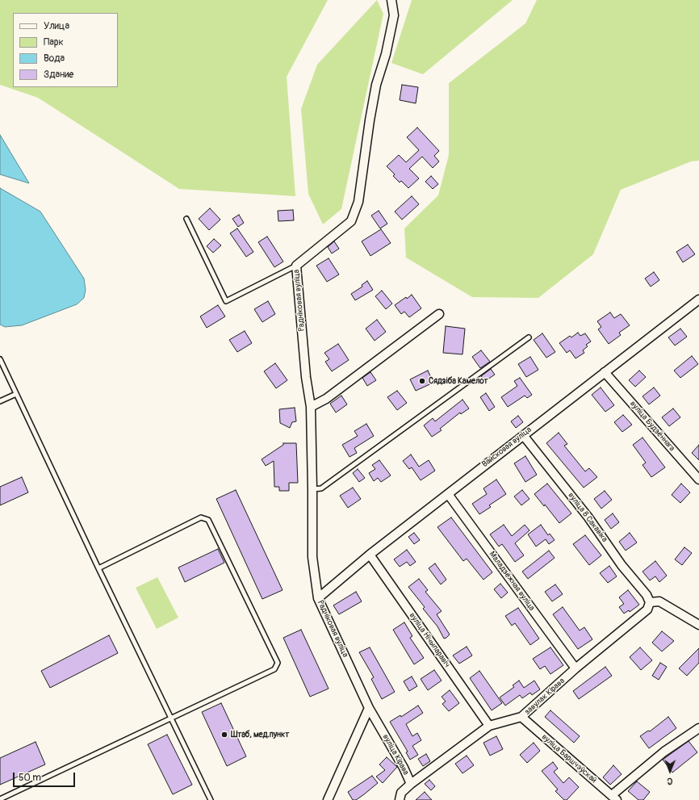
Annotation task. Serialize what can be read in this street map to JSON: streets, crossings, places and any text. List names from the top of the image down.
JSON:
{
  "streets": {
    "street": [
      "Радніковая вуліца",
      "вуліца Будзённага",
      "Вайсковая вуліца",
      "вуліца 8 Сакавіка",
      "Маладзёжная вуліца",
      "вуліца Нічыпаравіч",
      "завулак Кірава",
      "вуліца Кірава",
      "вуліца Баршчэўскай"
    ]
  },
  "crossings": [
    ["Радніковая вуліца", "Вайсковая вуліца"],
    ["Радніковая вуліца", "вуліца Кірава"],
    ["вуліца Будзённага", "Вайсковая вуліца"],
    ["Вайсковая вуліца", "вуліца 8 Сакавіка"],
    ["Вайсковая вуліца", "Маладзёжная вуліца"],
    ["Вайсковая вуліца", "вуліца Нічыпаравіч"],
    ["вуліца 8 Сакавіка", "завулак Кірава"],
    ["Маладзёжная вуліца", "завулак Кірава"],
    ["вуліца Нічыпаравіч", "завулак Кірава"],
    ["завулак Кірава", "вуліца Кірава"],
    ["завулак Кірава", "вуліца Баршчэўскай"]
  ],
  "places": ["Сядзіба Камелот", "Штаб, мeд.пункт"],
  "legend": [
    "Улица",
    "Парк",
    "Вода",
    "Здание"
  ],
  "scale_bar": "50 m",
  "north": "bottom"
}
